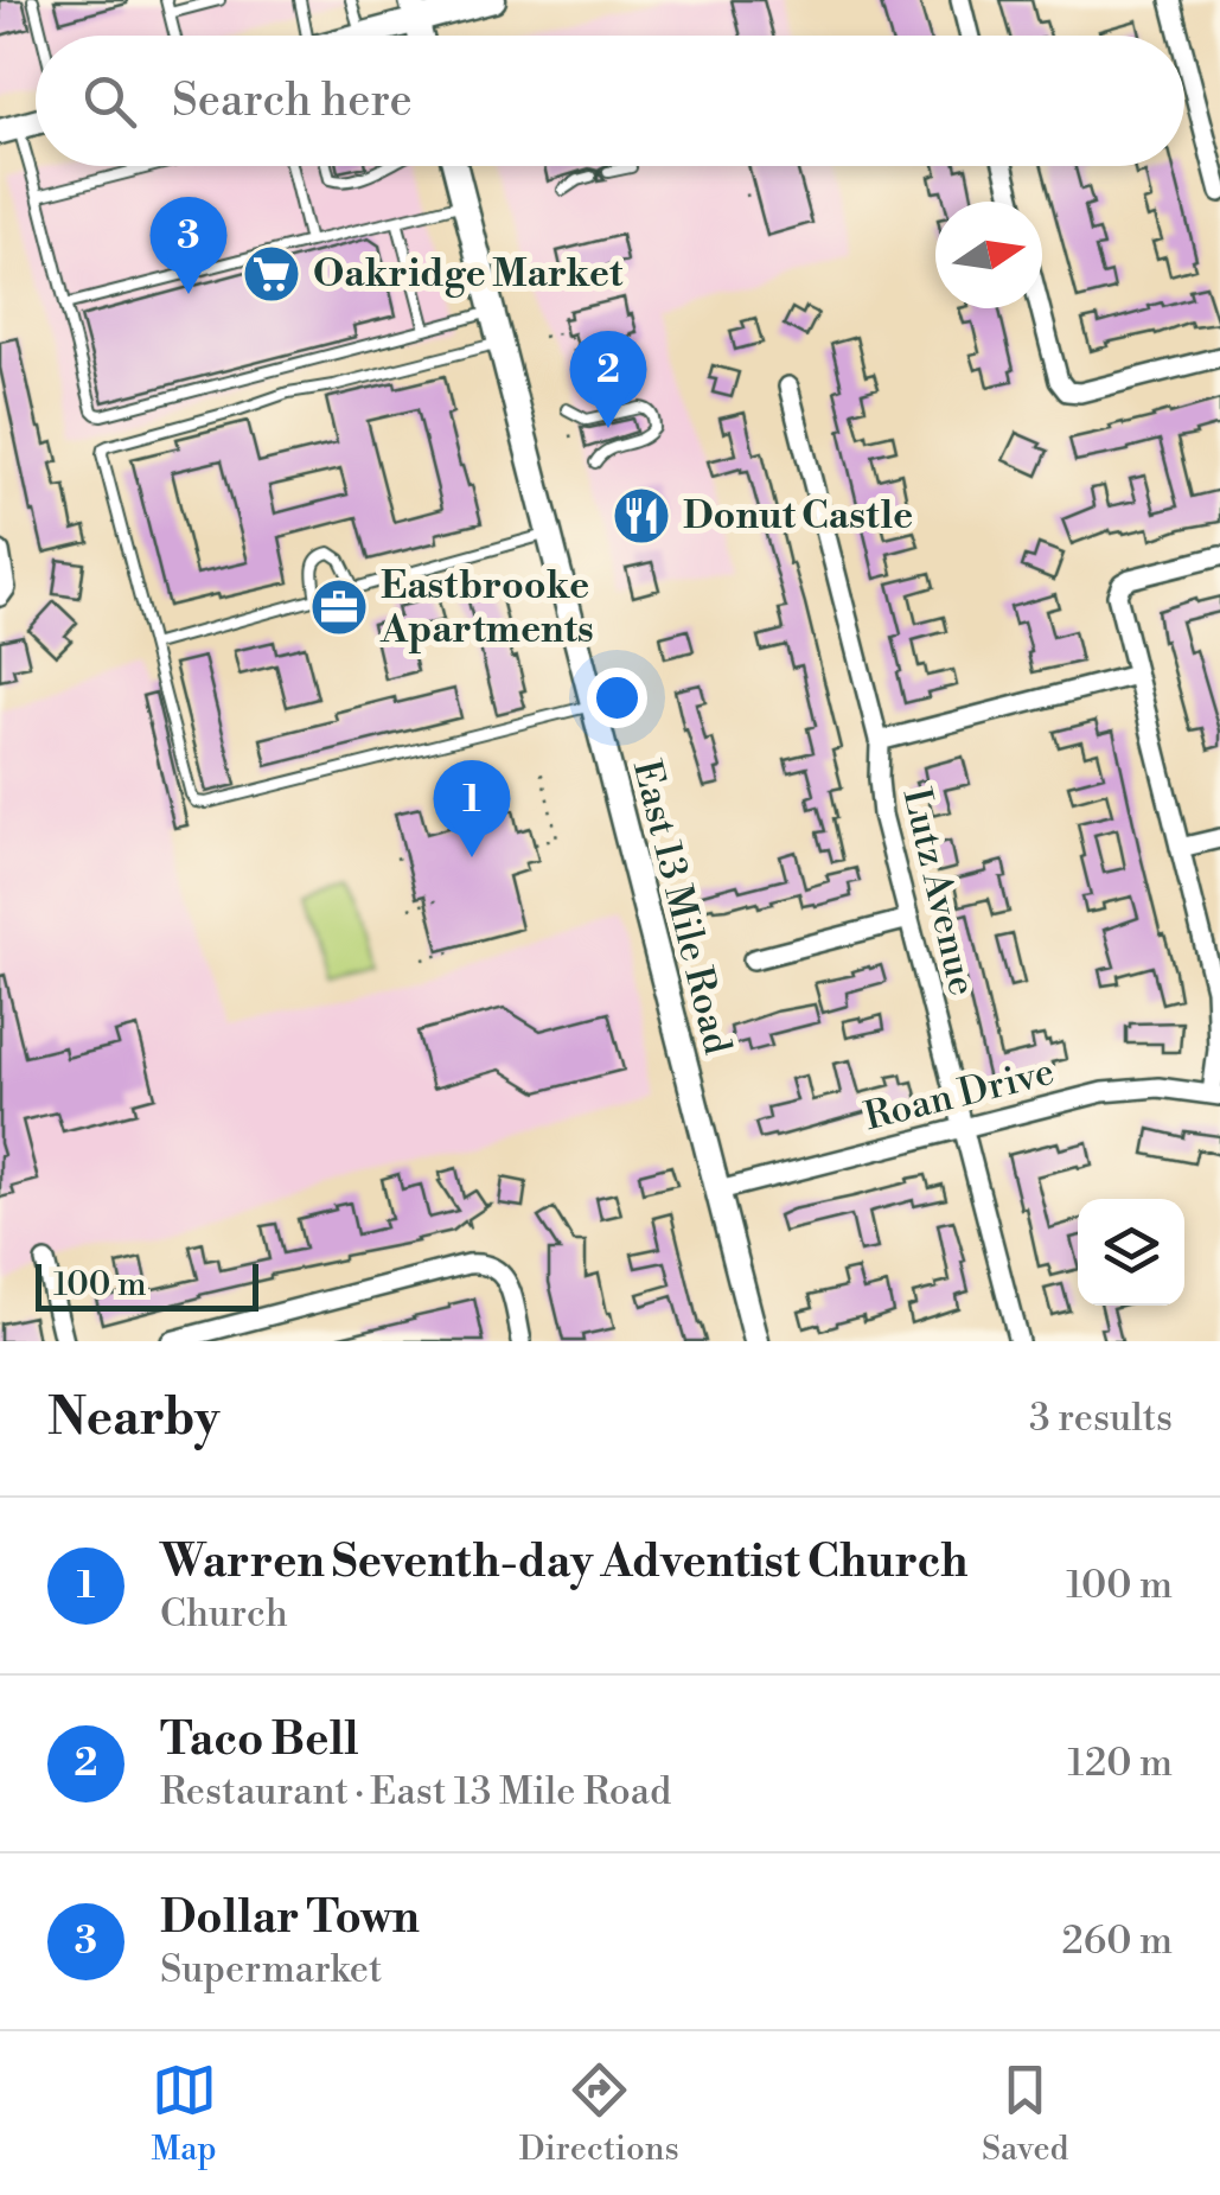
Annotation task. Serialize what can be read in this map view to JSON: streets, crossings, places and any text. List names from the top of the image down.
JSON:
{
  "streets": {
    "main road": ["East 13 Mile Road"],
    "street": ["Lutz Avenue", "Roan Drive"]
  },
  "crossings": [
    ["Lutz Avenue", "Roan Drive"],
    ["East 13 Mile Road", "Roan Drive"]
  ],
  "places": {
    "supermarket": ["Oakridge Market"],
    "restaurant": ["Donut Castle"],
    "office": ["Eastbrooke Apartments"]
  },
  "scale_bar": "100 m",
  "north": "right",
  "page": {
    "search": "Search here",
    "pins": ["3", "2", "1"],
    "scale": "100 m",
    "heading": ["Nearby", "3 results"],
    "list": [
      {
        "mark": "1",
        "name": "Warren Seventh-day Adventist Church",
        "note": "Church",
        "value": "100 m"
      },
      {
        "mark": "2",
        "name": "Taco Bell",
        "note": "Restaurant · East 13 Mile Road",
        "value": "120 m"
      },
      {
        "mark": "3",
        "name": "Dollar Town",
        "note": "Supermarket",
        "value": "260 m"
      }
    ],
    "nav": ["Map", "Directions", "Saved"]
  }
}
